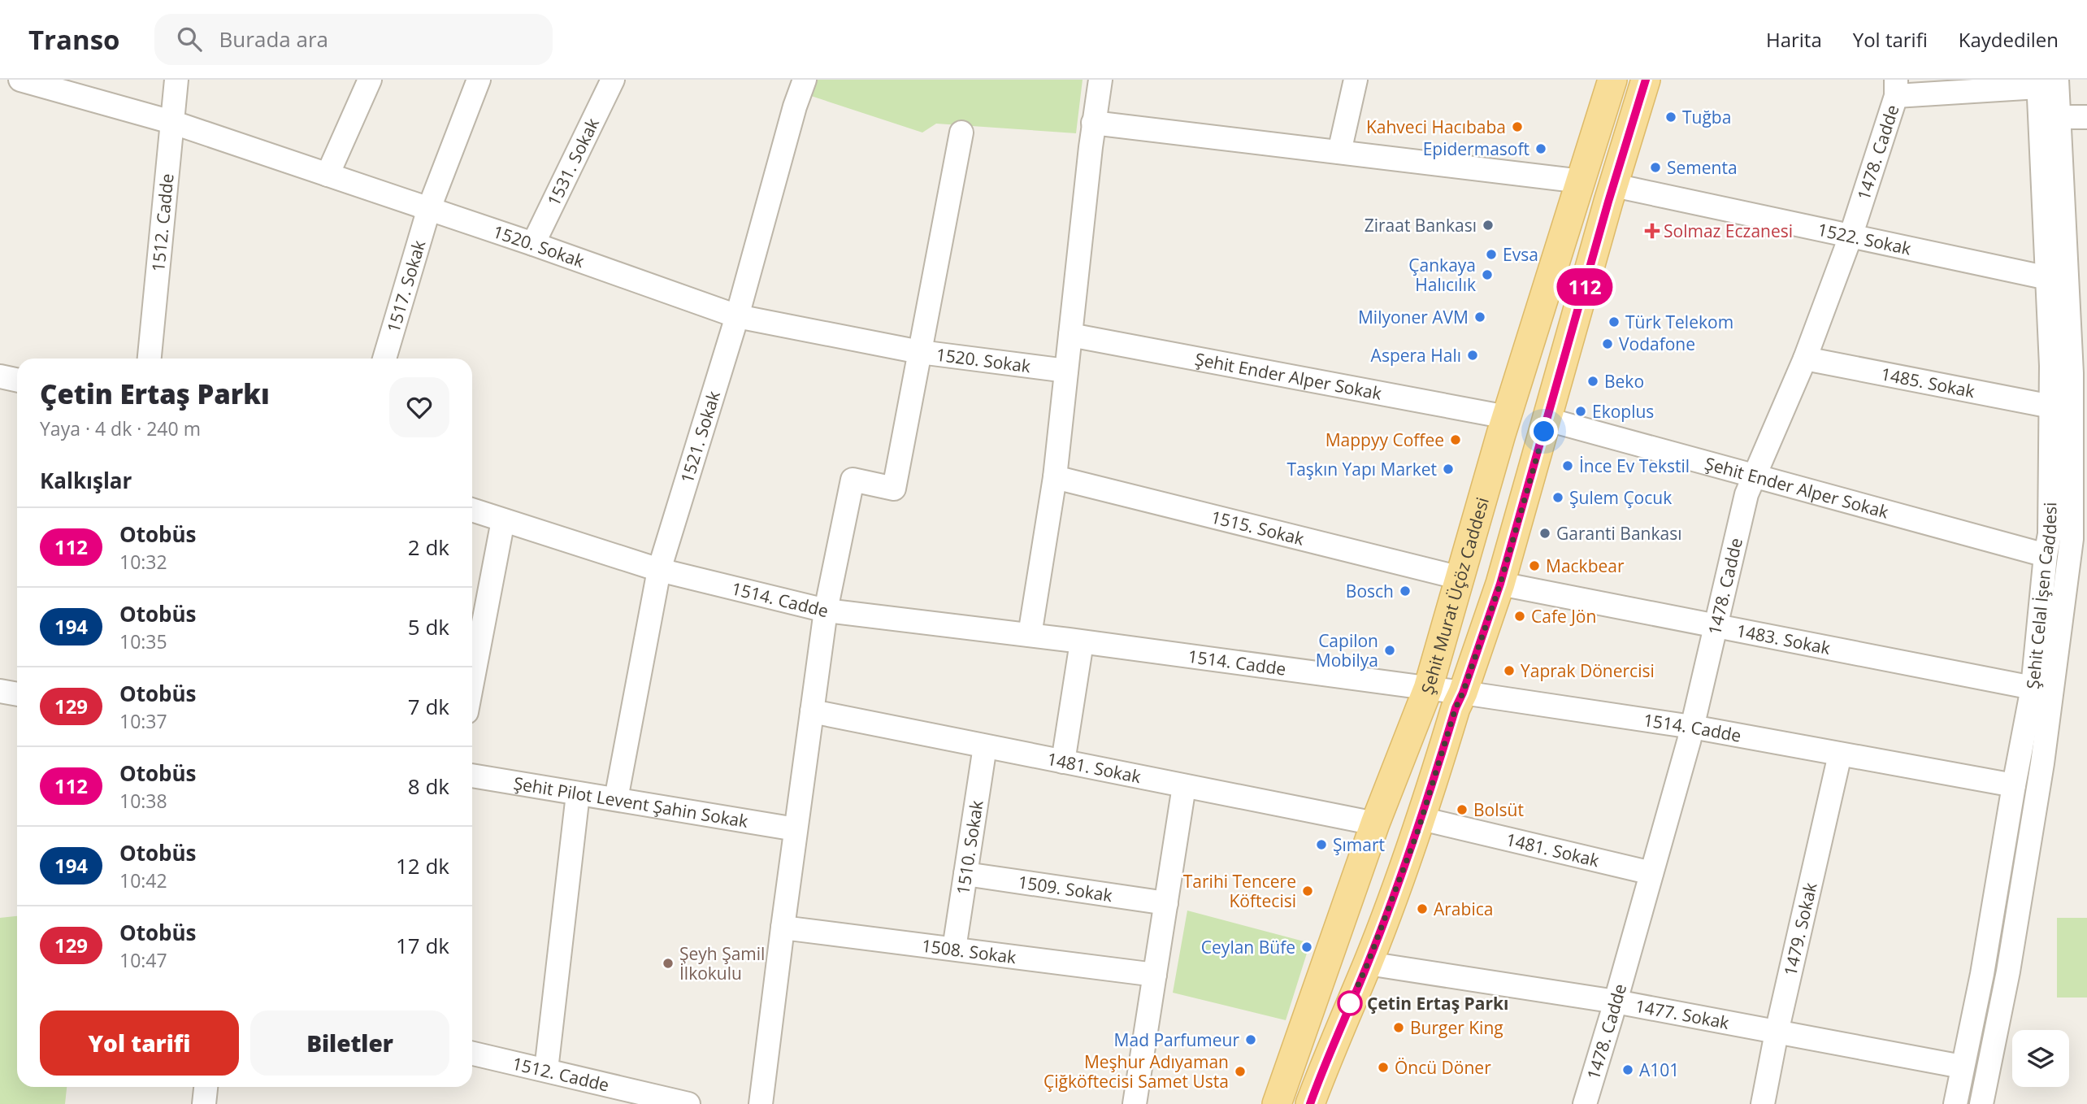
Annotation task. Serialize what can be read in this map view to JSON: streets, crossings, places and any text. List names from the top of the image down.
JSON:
{
  "streets": {
    "main road": ["Şehit Murat Üçöz Caddesi"],
    "street": [
      "1478. Cadde",
      "1531. Sokak",
      "1512. Cadde",
      "1522. Sokak",
      "1520. Sokak",
      "1517. Sokak",
      "Şehit Ender Alper Sokak",
      "1485. Sokak",
      "1521. Sokak",
      "1515. Sokak",
      "Şehit Celal İşen Caddesi",
      "1514. Cadde",
      "1483. Sokak",
      "1481. Sokak",
      "Şehit Pilot Levent Şahin Sokak",
      "1510. Sokak",
      "1509. Sokak",
      "1479. Sokak",
      "1508. Sokak",
      "1477. Sokak"
    ]
  },
  "crossings": [
    ["1478. Cadde", "1522. Sokak"],
    ["1478. Cadde", "Şehit Ender Alper Sokak"],
    ["1478. Cadde", "1485. Sokak"],
    ["1478. Cadde", "1514. Cadde"],
    ["1478. Cadde", "1483. Sokak"],
    ["1478. Cadde", "1481. Sokak"],
    ["1478. Cadde", "1477. Sokak"],
    ["1531. Sokak", "1520. Sokak"],
    ["1512. Cadde", "1520. Sokak"],
    ["1522. Sokak", "Şehit Murat Üçöz Caddesi"],
    ["1522. Sokak", "Şehit Celal İşen Caddesi"],
    ["1520. Sokak", "1517. Sokak"],
    ["1520. Sokak", "1521. Sokak"],
    ["Şehit Ender Alper Sokak", "Şehit Murat Üçöz Caddesi"],
    ["Şehit Ender Alper Sokak", "Şehit Celal İşen Caddesi"],
    ["1485. Sokak", "Şehit Celal İşen Caddesi"],
    ["1521. Sokak", "1514. Cadde"],
    ["1521. Sokak", "Şehit Pilot Levent Şahin Sokak"],
    ["1515. Sokak", "Şehit Murat Üçöz Caddesi"],
    ["Şehit Murat Üçöz Caddesi", "1514. Cadde"],
    ["Şehit Murat Üçöz Caddesi", "1483. Sokak"],
    ["Şehit Murat Üçöz Caddesi", "1481. Sokak"],
    ["Şehit Murat Üçöz Caddesi", "1477. Sokak"],
    ["Şehit Celal İşen Caddesi", "1514. Cadde"],
    ["Şehit Celal İşen Caddesi", "1483. Sokak"],
    ["Şehit Celal İşen Caddesi", "1477. Sokak"],
    ["1514. Cadde", "1479. Sokak"],
    ["1481. Sokak", "1510. Sokak"],
    ["1510. Sokak", "1509. Sokak"],
    ["1510. Sokak", "1508. Sokak"],
    ["1479. Sokak", "1477. Sokak"]
  ],
  "places": {
    "other": [
      "Tuğba",
      "Kahveci Hacıbaba",
      "Epidermasoft",
      "Sementa",
      "Ziraat Bankası",
      "Evsa",
      "Çankaya Halıcılık",
      "Milyoner AVM",
      "Türk Telekom",
      "Vodafone",
      "Aspera Halı",
      "Beko",
      "Ekoplus",
      "Mappyy Coffee",
      "İnce Ev Tekstil",
      "Taşkın Yapı Market",
      "Şulem Çocuk",
      "Garanti Bankası",
      "Mackbear",
      "Bosch",
      "Cafe Jön",
      "Capilon Mobilya",
      "Yaprak Dönercisi",
      "Bolsüt",
      "Şımart",
      "Tarihi Tencere Köftecisi",
      "Arabica",
      "Ceylan Büfe",
      "Şeyh Şamil İlkokulu",
      "Çetin Ertaş Parkı",
      "Burger King",
      "Mad Parfumeur",
      "Öncü Döner",
      "A101",
      "Meşhur Adıyaman Çiğköftecisi Samet Usta"
    ],
    "health": ["Solmaz Eczanesi"]
  },
  "lines": ["bus line 112"],
  "page": {
    "header": "Transo",
    "search": "Burada ara",
    "nav": ["Harita", "Yol tarifi", "Kaydedilen"],
    "on_map": "112",
    "heading": [
      ["Çetin Ertaş Parkı", "Yaya · 4 dk · 240 m"],
      "Kalkışlar"
    ],
    "list": [
      {
        "mark": "112",
        "name": "Otobüs",
        "note": "10:32",
        "value": "2 dk"
      },
      {
        "mark": "194",
        "name": "Otobüs",
        "note": "10:35",
        "value": "5 dk"
      },
      {
        "mark": "129",
        "name": "Otobüs",
        "note": "10:37",
        "value": "7 dk"
      },
      {
        "mark": "112",
        "name": "Otobüs",
        "note": "10:38",
        "value": "8 dk"
      },
      {
        "mark": "194",
        "name": "Otobüs",
        "note": "10:42",
        "value": "12 dk"
      },
      {
        "mark": "129",
        "name": "Otobüs",
        "note": "10:47",
        "value": "17 dk"
      }
    ],
    "buttons": ["Yol tarifi", "Biletler"]
  }
}
